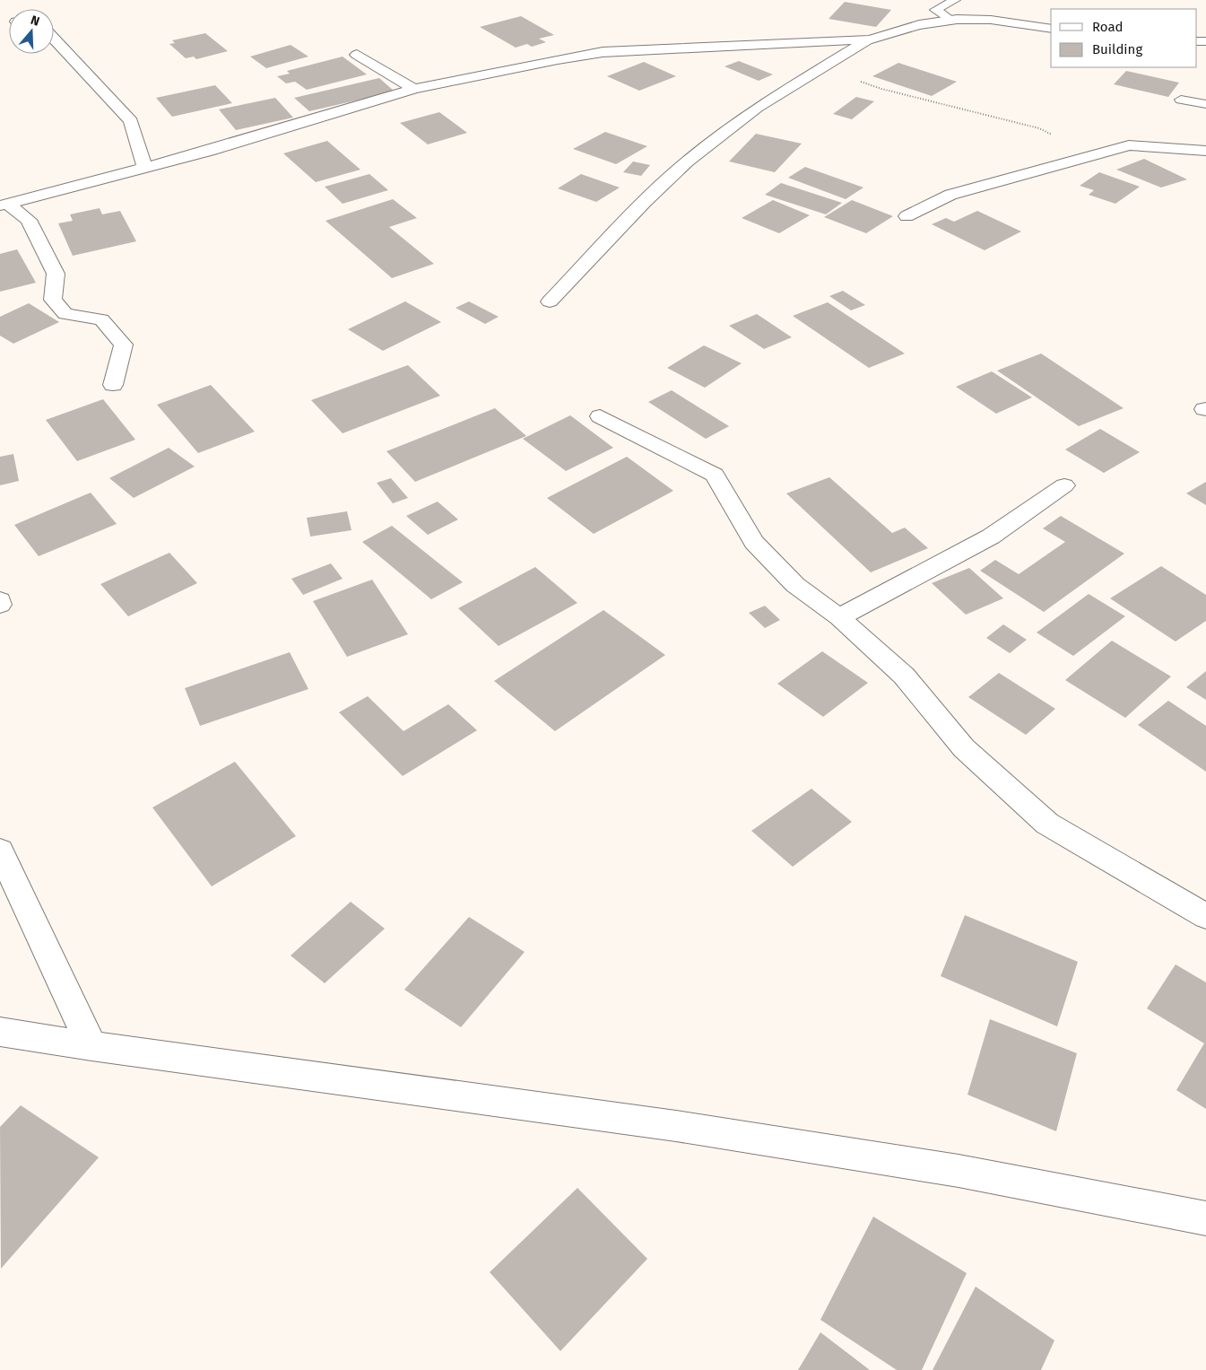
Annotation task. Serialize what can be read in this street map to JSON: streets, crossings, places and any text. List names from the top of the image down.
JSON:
{
  "legend": ["Road", "Building"],
  "north": "top"
}
